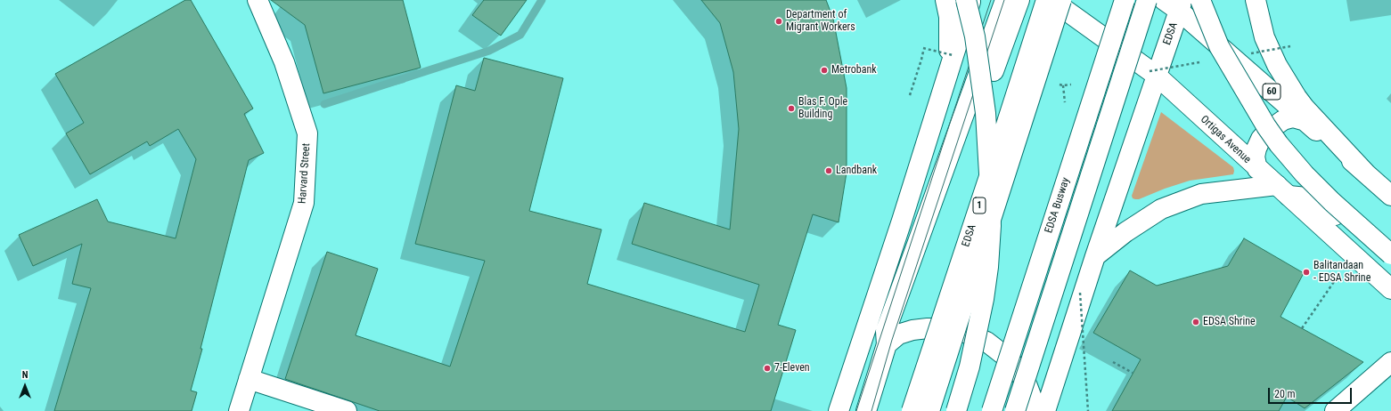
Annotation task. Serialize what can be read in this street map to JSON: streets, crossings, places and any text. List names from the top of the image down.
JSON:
{
  "streets": {
    "main road": [
      "EDSA",
      "60",
      "Ortigas Avenue",
      "Harvard Street",
      "1",
      "EDSA Busway"
    ]
  },
  "crossings": [
    ["EDSA", "60"],
    ["EDSA", "Ortigas Avenue"]
  ],
  "places": [
    "Department of Migrant Workers",
    "Metrobank",
    "Blas F. Ople Building",
    "Landbank",
    "Balitandaan - EDSA Shrine",
    "EDSA Shrine",
    "7-Eleven"
  ],
  "scale_bar": "20 m",
  "north": "top"
}
